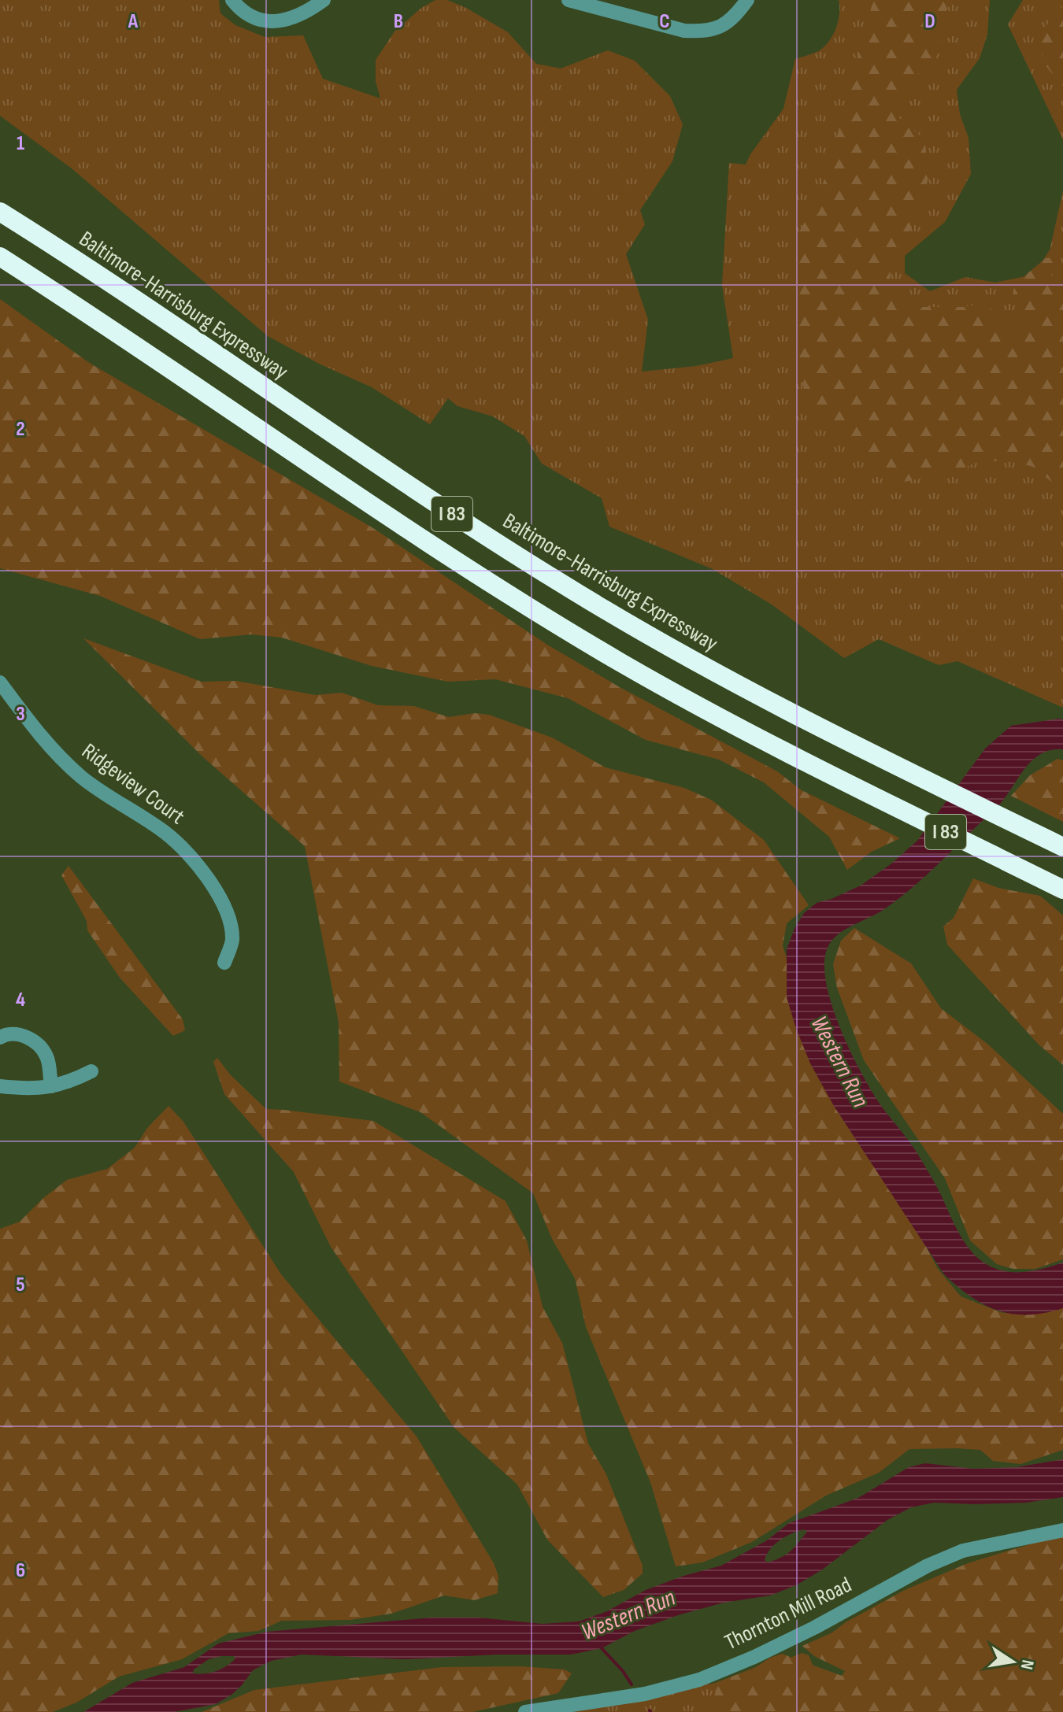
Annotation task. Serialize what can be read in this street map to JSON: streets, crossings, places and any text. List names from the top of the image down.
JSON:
{
  "streets": {
    "highway": ["Baltimore-Harrisburg Expressway", "I 83"],
    "street": ["Ridgeview Court", "Thornton Mill Road"]
  },
  "water": ["Western Run"],
  "north": "right",
  "grid": {
    "columns": [
      "A",
      "B",
      "C",
      "D"
    ],
    "rows": [
      "1",
      "2",
      "3",
      "4",
      "5",
      "6"
    ]
  }
}
